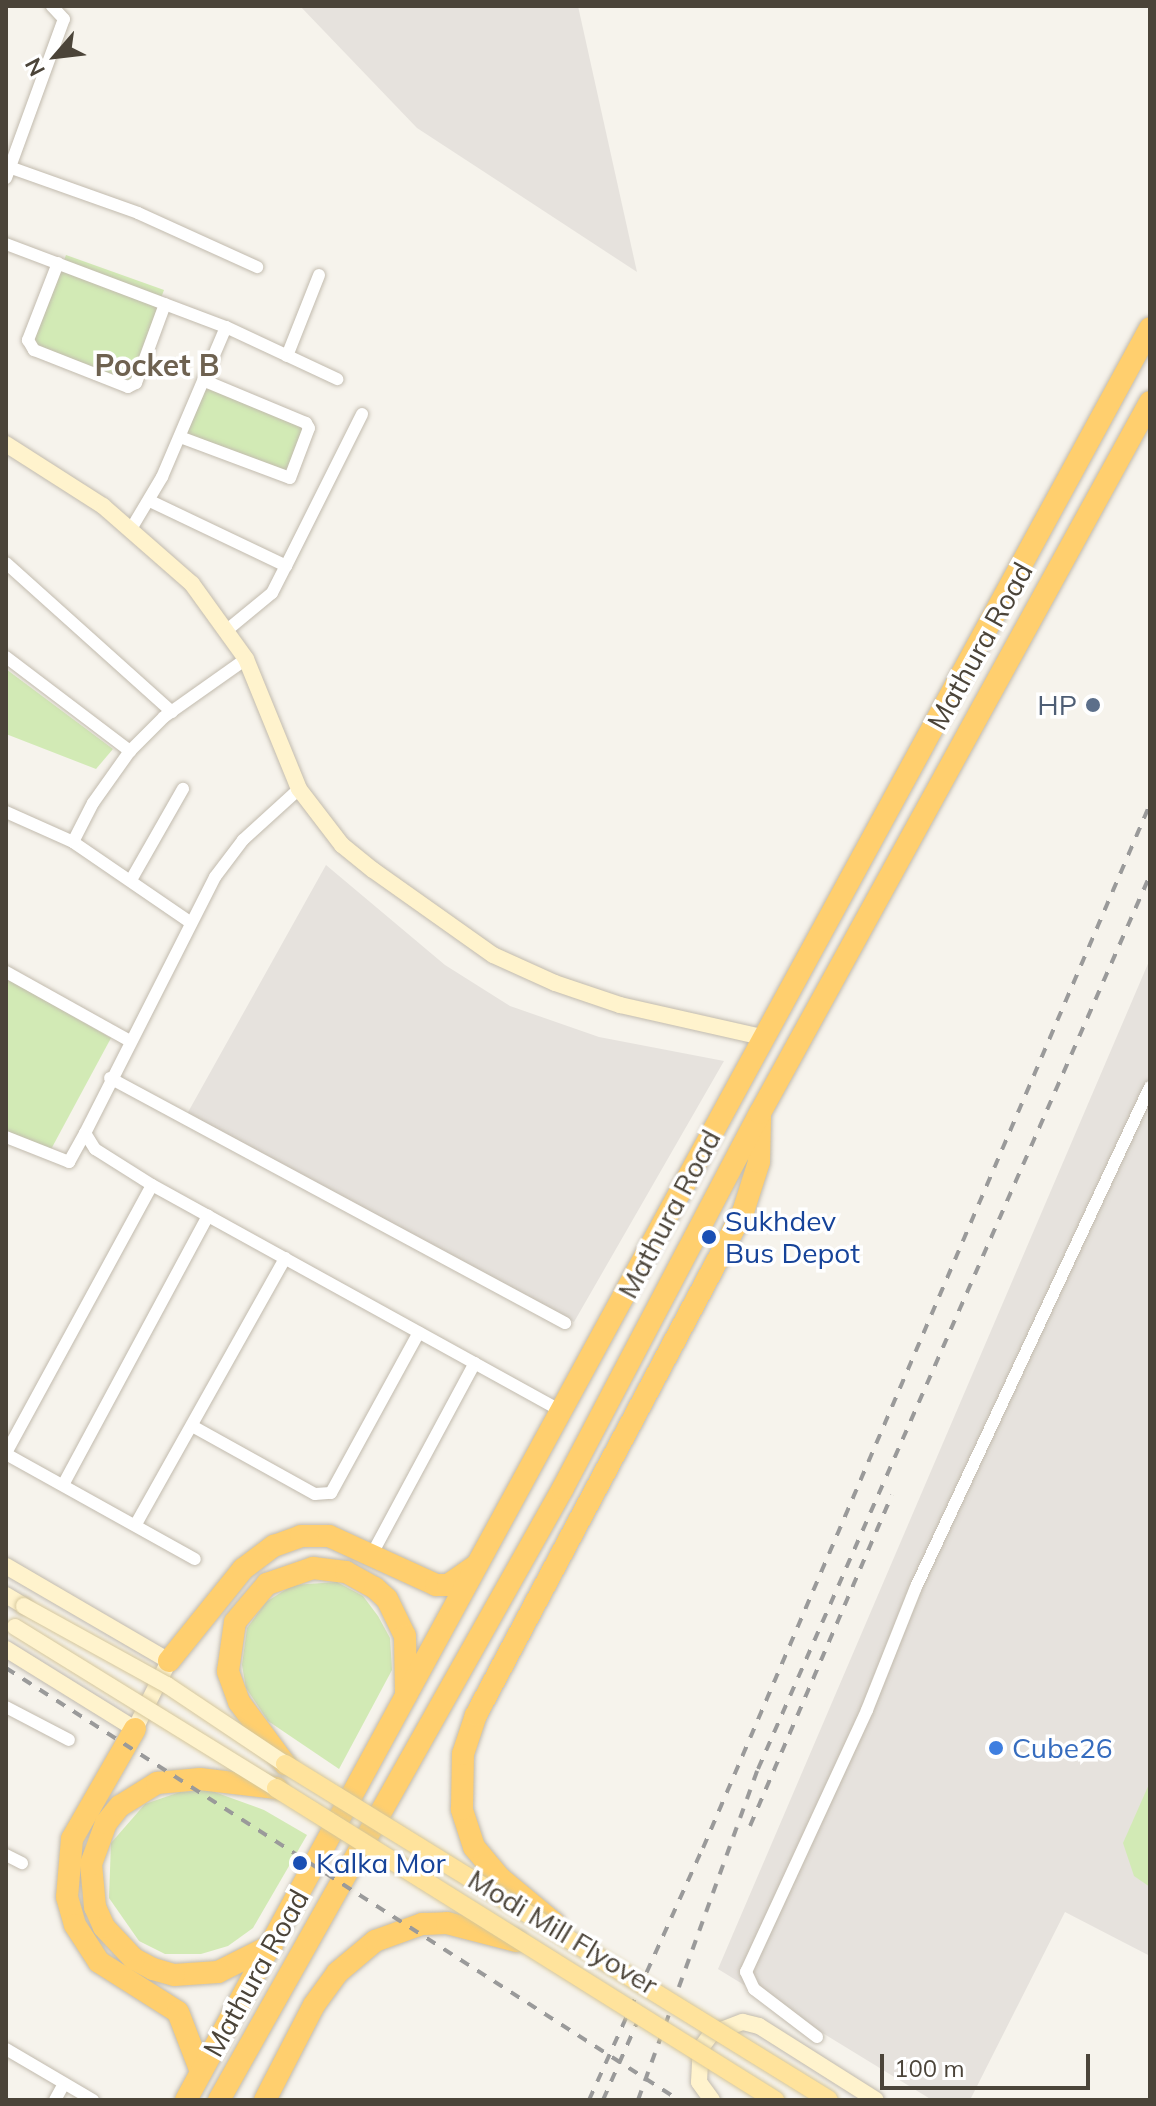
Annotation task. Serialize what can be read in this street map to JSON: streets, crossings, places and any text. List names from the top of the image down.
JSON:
{
  "streets": {
    "highway": ["Mathura Road"],
    "main road": ["Modi Mill Flyover"]
  },
  "districts": ["Pocket B"],
  "places": [
    "HP",
    "Sukhdev Bus Depot",
    "Cube26",
    "Kalka Mor"
  ],
  "scale_bar": "100 m",
  "north": "bottom left"
}
